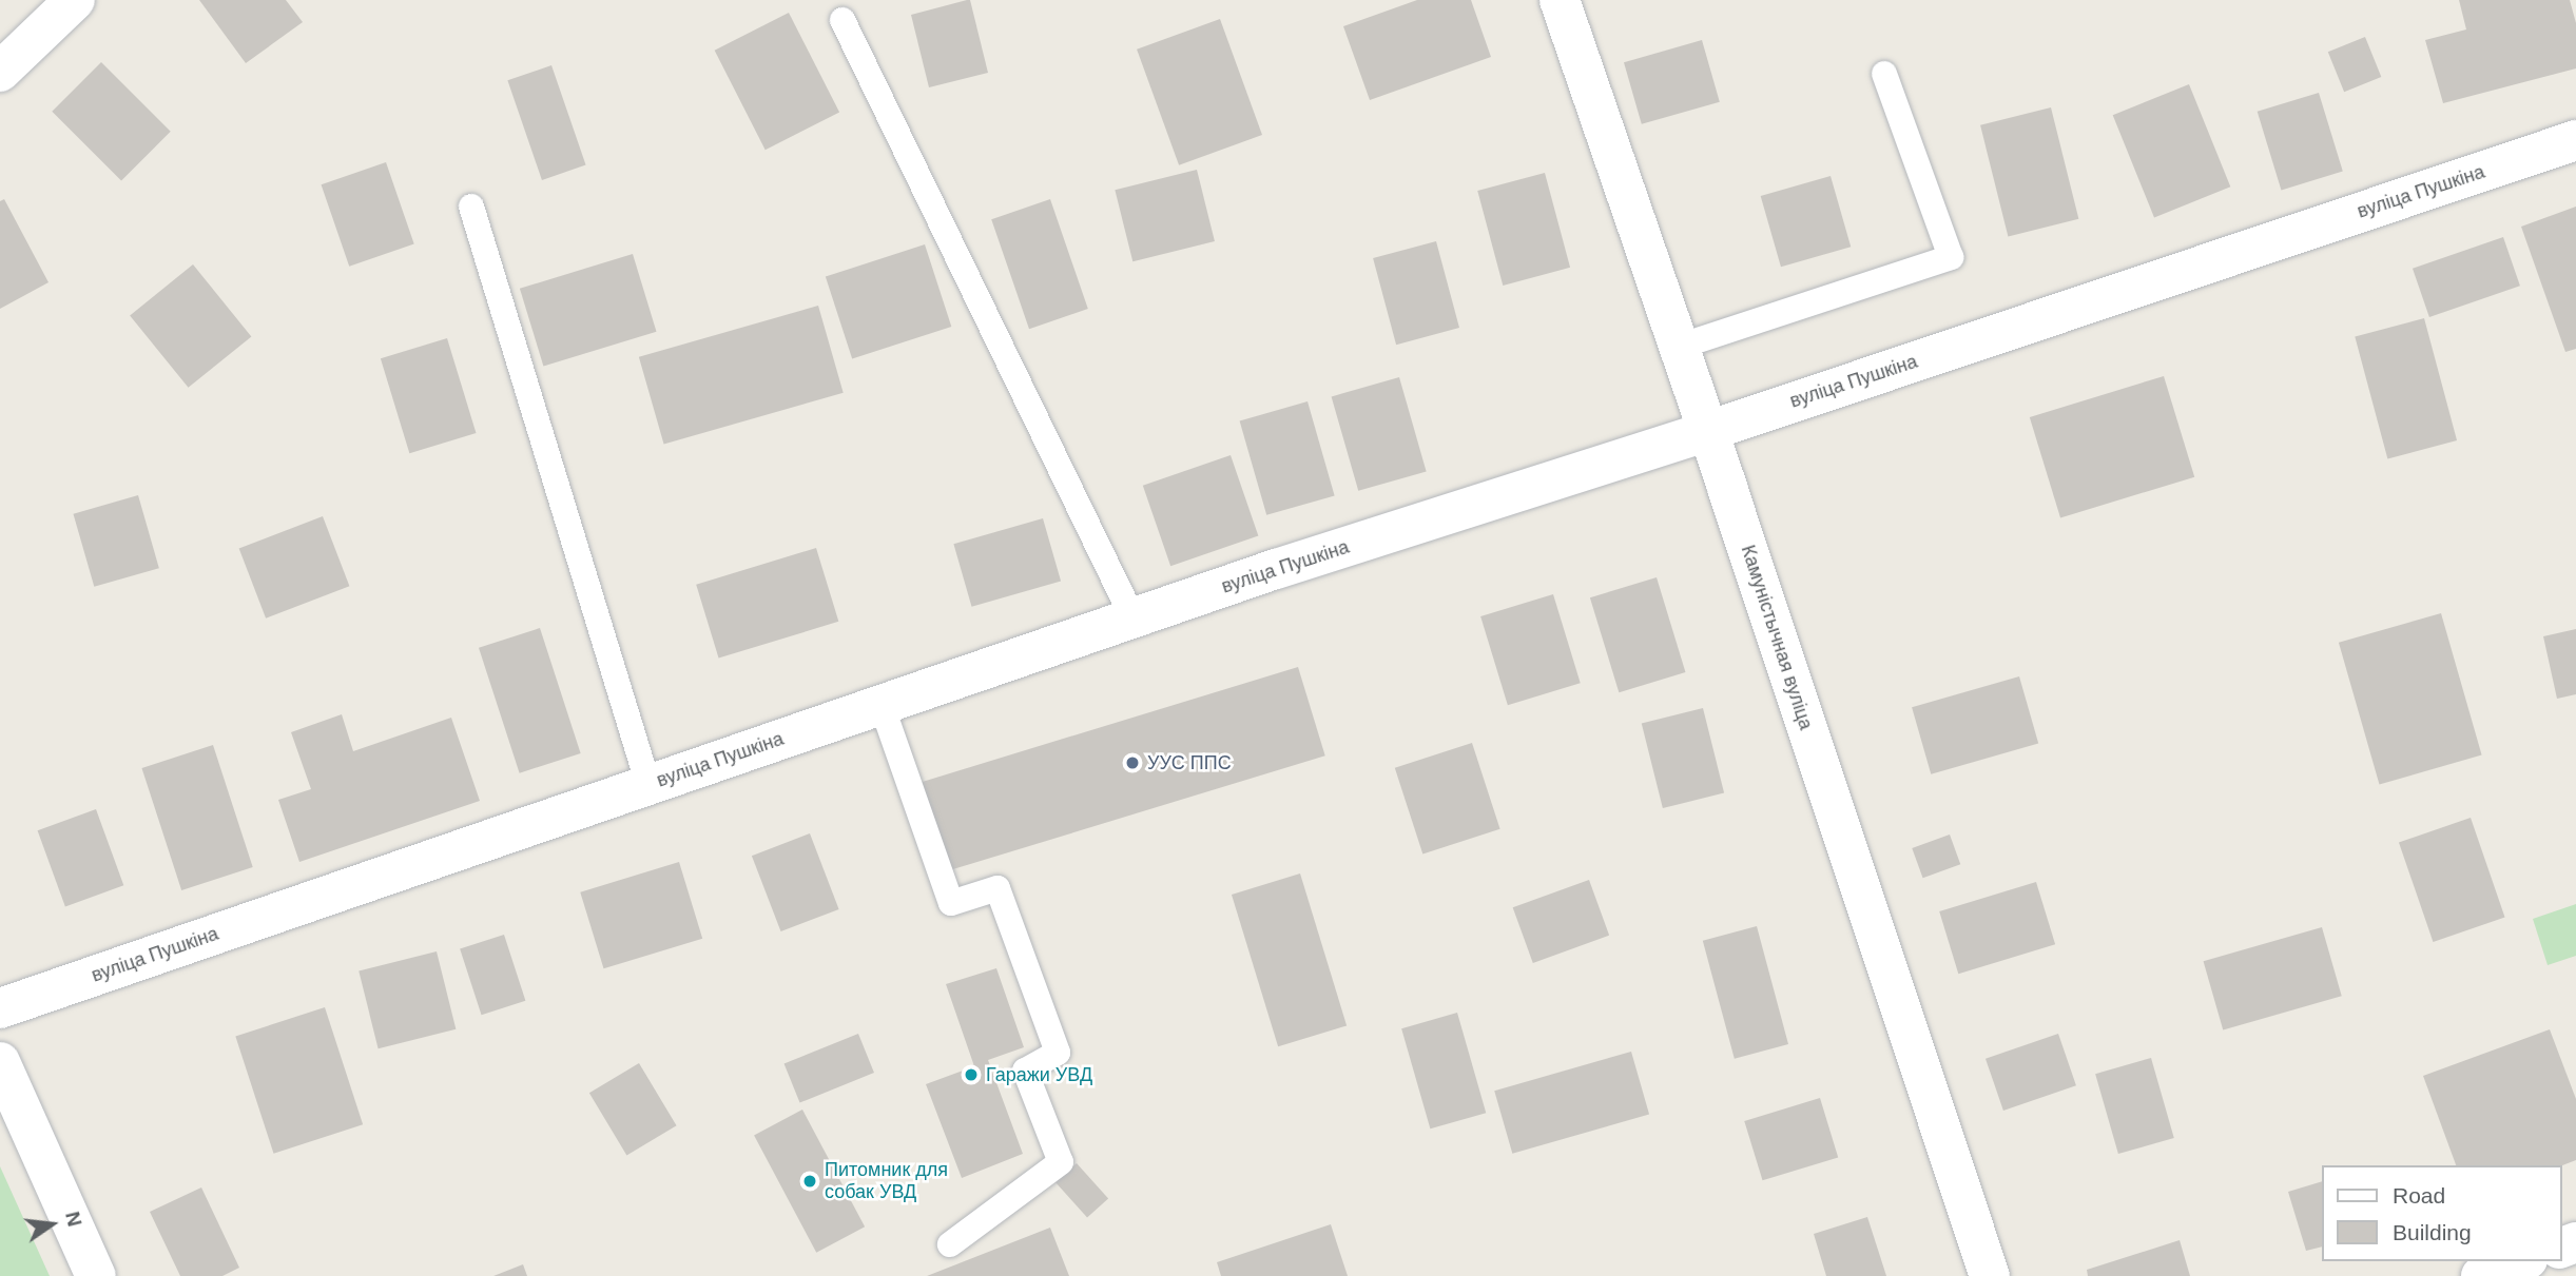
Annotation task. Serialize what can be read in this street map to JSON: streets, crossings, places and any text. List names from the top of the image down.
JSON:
{
  "streets": {
    "main road": ["вуліца Пушкіна", "Камуністычная вуліца"]
  },
  "crossings": [
    ["вуліца Пушкіна", "Камуністычная вуліца"]
  ],
  "places": ["УУС ППС", "Гаражи УВД", "Питомник для собак УВД"],
  "legend": ["Road", "Building"],
  "north": "right"
}
